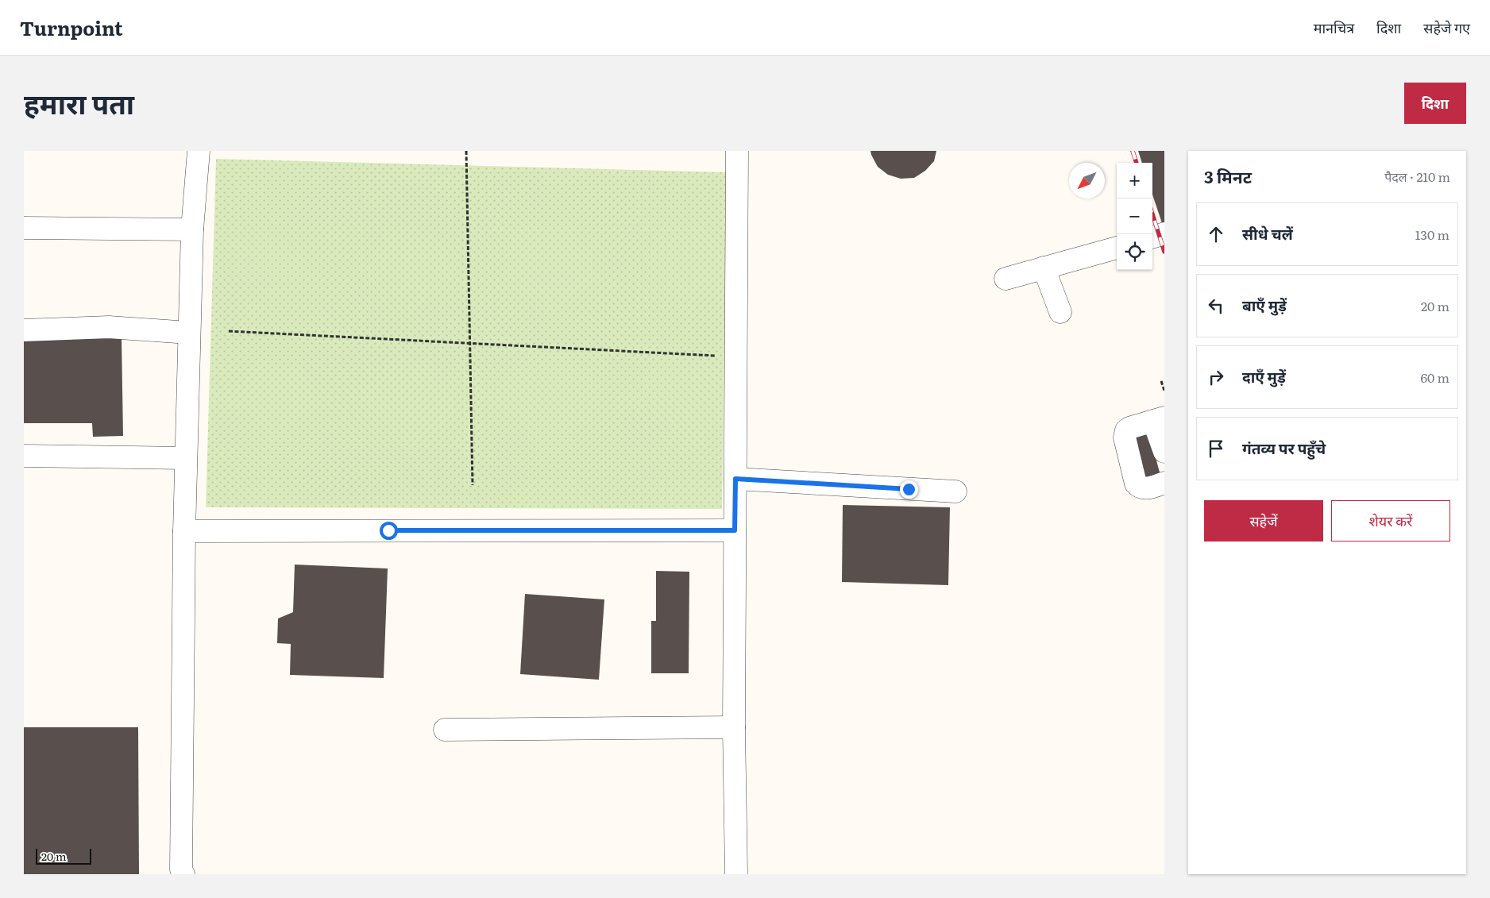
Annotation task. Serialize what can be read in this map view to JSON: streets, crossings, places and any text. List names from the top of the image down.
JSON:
{
  "scale_bar": "20 m",
  "north": "bottom left",
  "page": {
    "header": "Turnpoint",
    "nav": ["मानचित्र", "दिशा", "सहेजे गए"],
    "title": "हमारा पता",
    "buttons": [
      "दिशा",
      ["सहेजें", "शेयर करें"]
    ],
    "heading": ["3 मिनट", "पैदल · 210 m"],
    "map_buttons": ["+", "−"],
    "list": [
      ["सीधे चलें", "130 m"],
      ["बाएँ मुड़ें", "20 m"],
      ["दाएँ मुड़ें", "60 m"],
      "गंतव्य पर पहुँचे"
    ],
    "scale": "20 m"
  }
}
